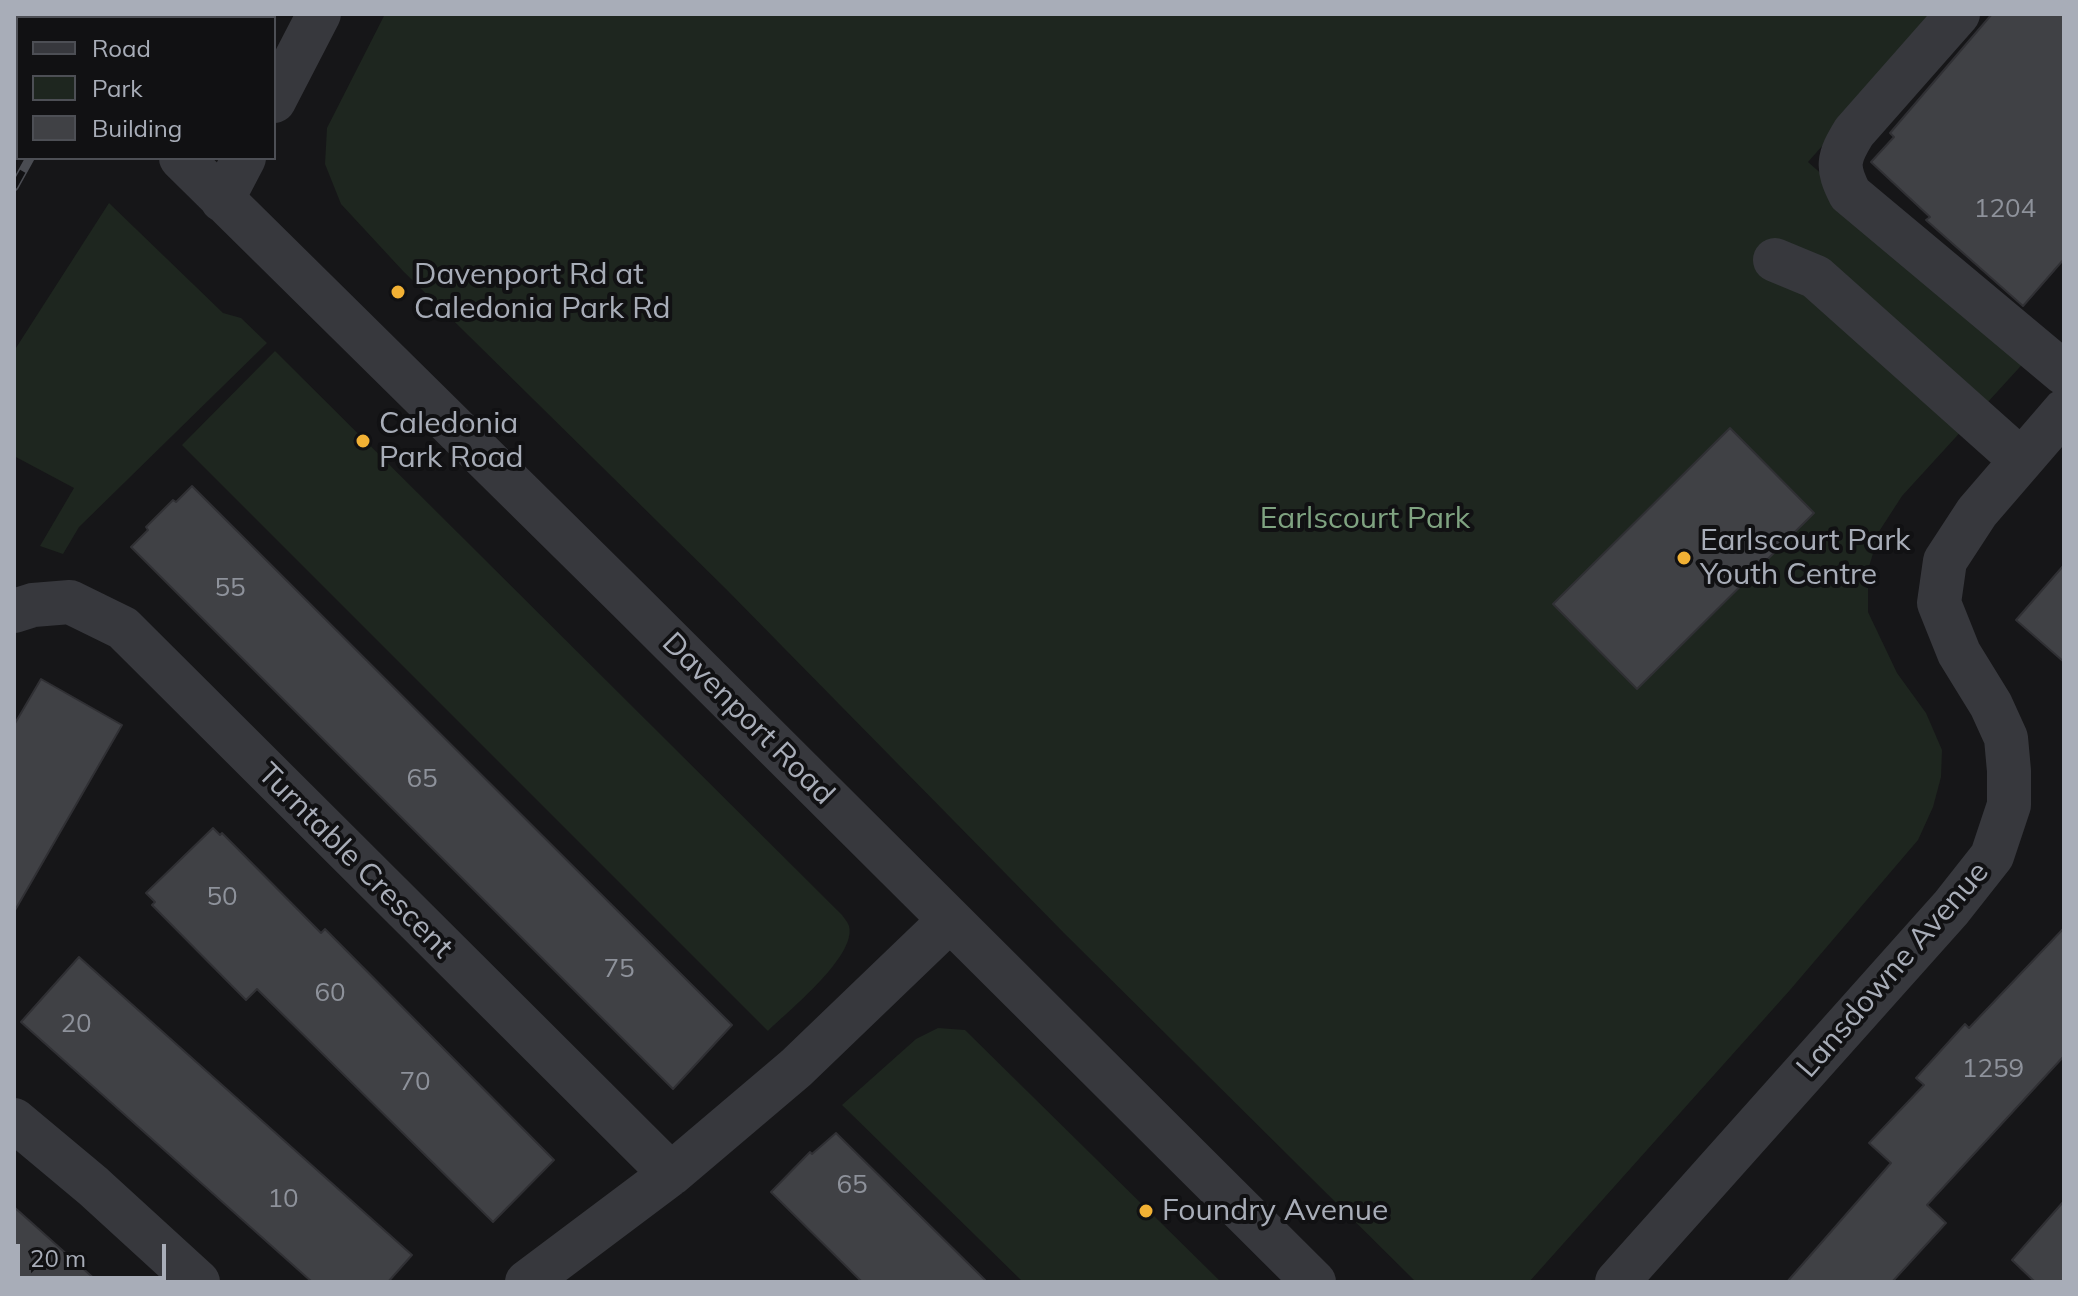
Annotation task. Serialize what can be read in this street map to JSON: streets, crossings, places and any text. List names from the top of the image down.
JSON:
{
  "streets": {
    "street": ["Davenport Road", "Turntable Crescent", "Lansdowne Avenue"]
  },
  "parks": ["Earlscourt Park"],
  "places": [
    "Davenport Rd at Caledonia Park Rd",
    "Caledonia Park Road",
    "Earlscourt Park Youth Centre",
    "Foundry Avenue"
  ],
  "house_numbers": [
    "1204",
    "55",
    "65",
    "50",
    "75",
    "60",
    "20",
    "1259",
    "70",
    "65",
    "10"
  ],
  "legend": ["Road", "Park", "Building"],
  "scale_bar": "20 m"
}
